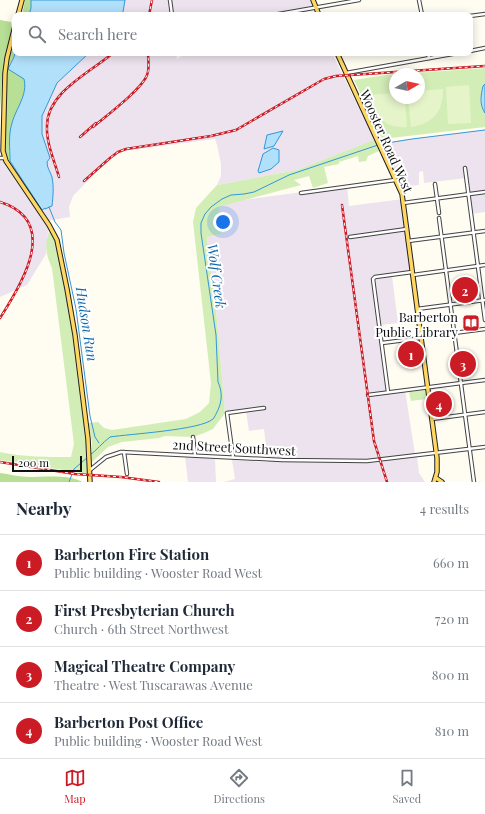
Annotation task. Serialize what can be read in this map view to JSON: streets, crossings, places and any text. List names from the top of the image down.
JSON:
{
  "streets": {
    "main road": ["Wooster Road West"],
    "street": ["2nd Street Southwest"]
  },
  "crossings": [
    ["Wooster Road West", "2nd Street Southwest"]
  ],
  "water": ["Wolf Creek", "Hudson Run"],
  "places": {
    "library": ["Barberton Public Library"]
  },
  "scale_bar": "200 m",
  "north": "right",
  "page": {
    "search": "Search here",
    "pins": [
      "2",
      "1",
      "3",
      "4"
    ],
    "scale": "200 m",
    "heading": ["Nearby", "4 results"],
    "list": [
      {
        "mark": "1",
        "name": "Barberton Fire Station",
        "note": "Public building · Wooster Road West",
        "value": "660 m"
      },
      {
        "mark": "2",
        "name": "First Presbyterian Church",
        "note": "Church · 6th Street Northwest",
        "value": "720 m"
      },
      {
        "mark": "3",
        "name": "Magical Theatre Company",
        "note": "Theatre · West Tuscarawas Avenue",
        "value": "800 m"
      },
      {
        "mark": "4",
        "name": "Barberton Post Office",
        "note": "Public building · Wooster Road West",
        "value": "810 m"
      }
    ],
    "nav": ["Map", "Directions", "Saved"]
  }
}
